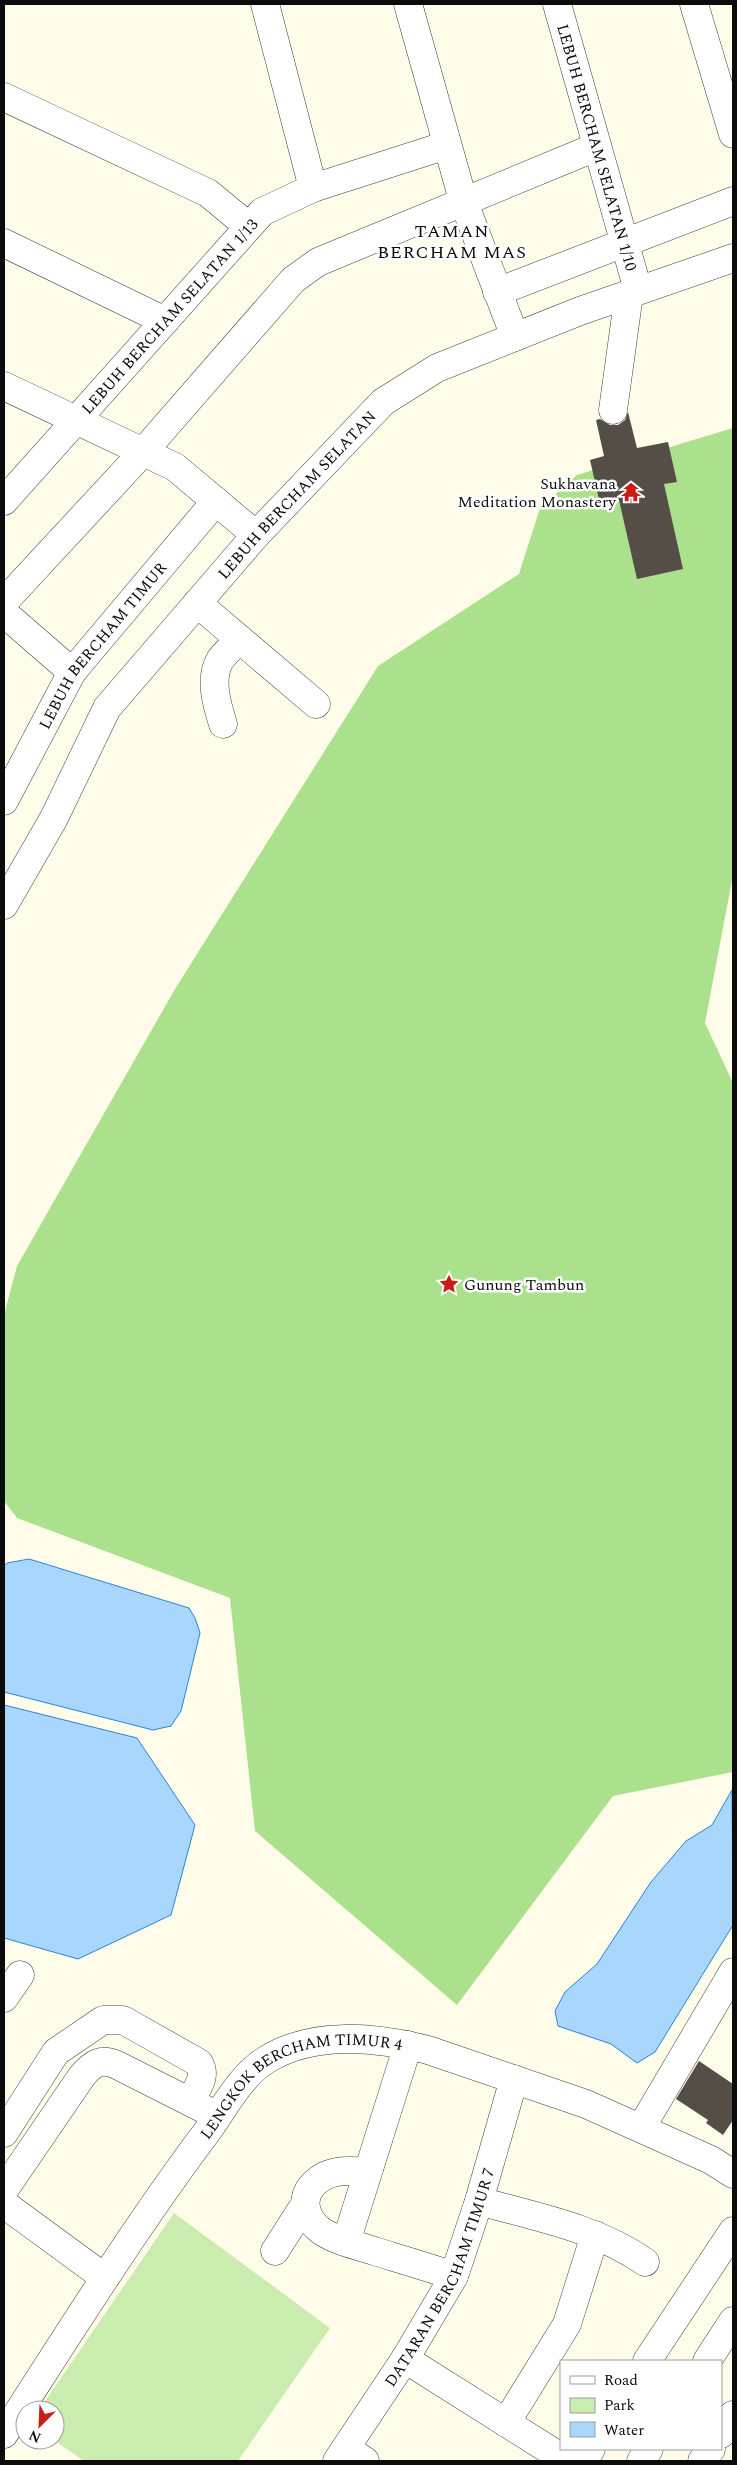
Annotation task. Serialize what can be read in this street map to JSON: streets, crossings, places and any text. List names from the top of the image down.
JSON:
{
  "streets": {
    "street": [
      "LEBUH BERCHAM SELATAN 1/10",
      "LEBUH BERCHAM SELATAN 1/13",
      "LEBUH BERCHAM SELATAN",
      "LEBUH BERCHAM TIMUR",
      "LENGKOK BERCHAM TIMUR 4",
      "DATARAN BERCHAM TIMUR 7"
    ]
  },
  "crossings": [
    ["LEBUH BERCHAM SELATAN 1/10", "LEBUH BERCHAM SELATAN"],
    ["LENGKOK BERCHAM TIMUR 4", "DATARAN BERCHAM TIMUR 7"]
  ],
  "districts": ["TAMAN BERCHAM MAS"],
  "places": {
    "temple": ["Sukhavana Meditation Monastery"],
    "place": ["Gunung Tambun"]
  },
  "legend": ["Road", "Park", "Water"],
  "north": "bottom left"
}
